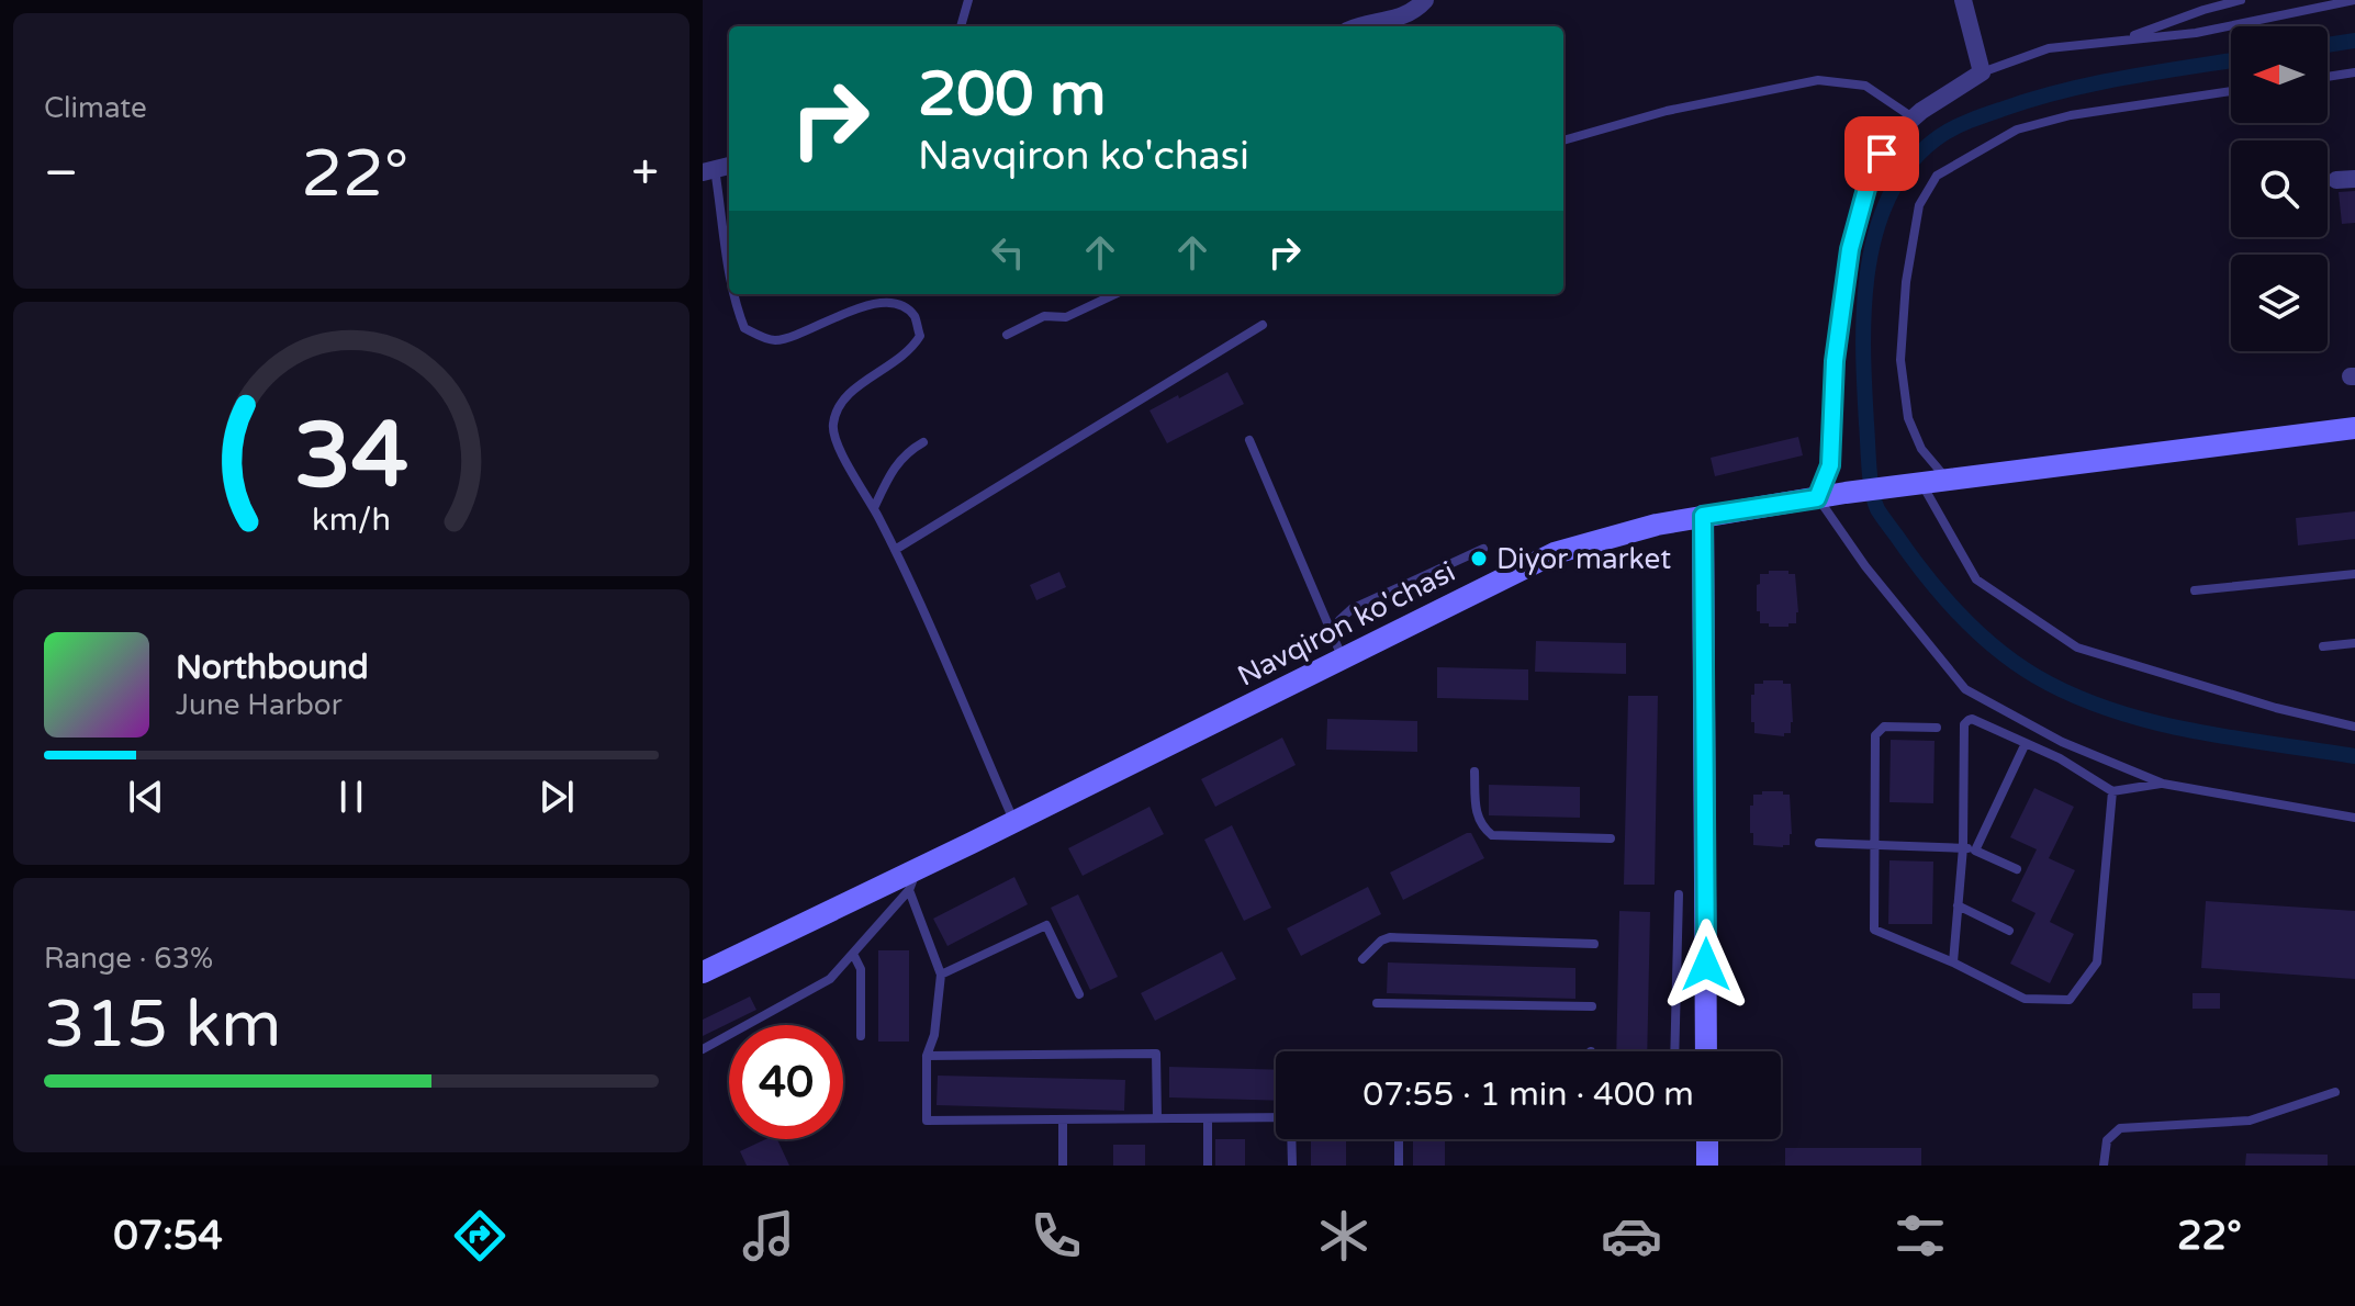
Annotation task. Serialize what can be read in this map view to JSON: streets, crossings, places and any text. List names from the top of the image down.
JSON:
{
  "streets": {
    "main road": ["Navqiron ko'chasi"]
  },
  "places": ["Diyor market"],
  "north": "left",
  "page": {
    "tile": [
      "Climate",
      ["Range · 63%", "315 km"]
    ],
    "turn": ["200 m", "Navqiron ko'chasi"],
    "heat": ["−", "22°", "+"],
    "song": ["Northbound", "June Harbor"],
    "limit": "40",
    "trip": "07:55 · 1 min · 400 m",
    "tabs": ["07:54", "22°"],
    "gauge": ["34", "km/h"]
  }
}
